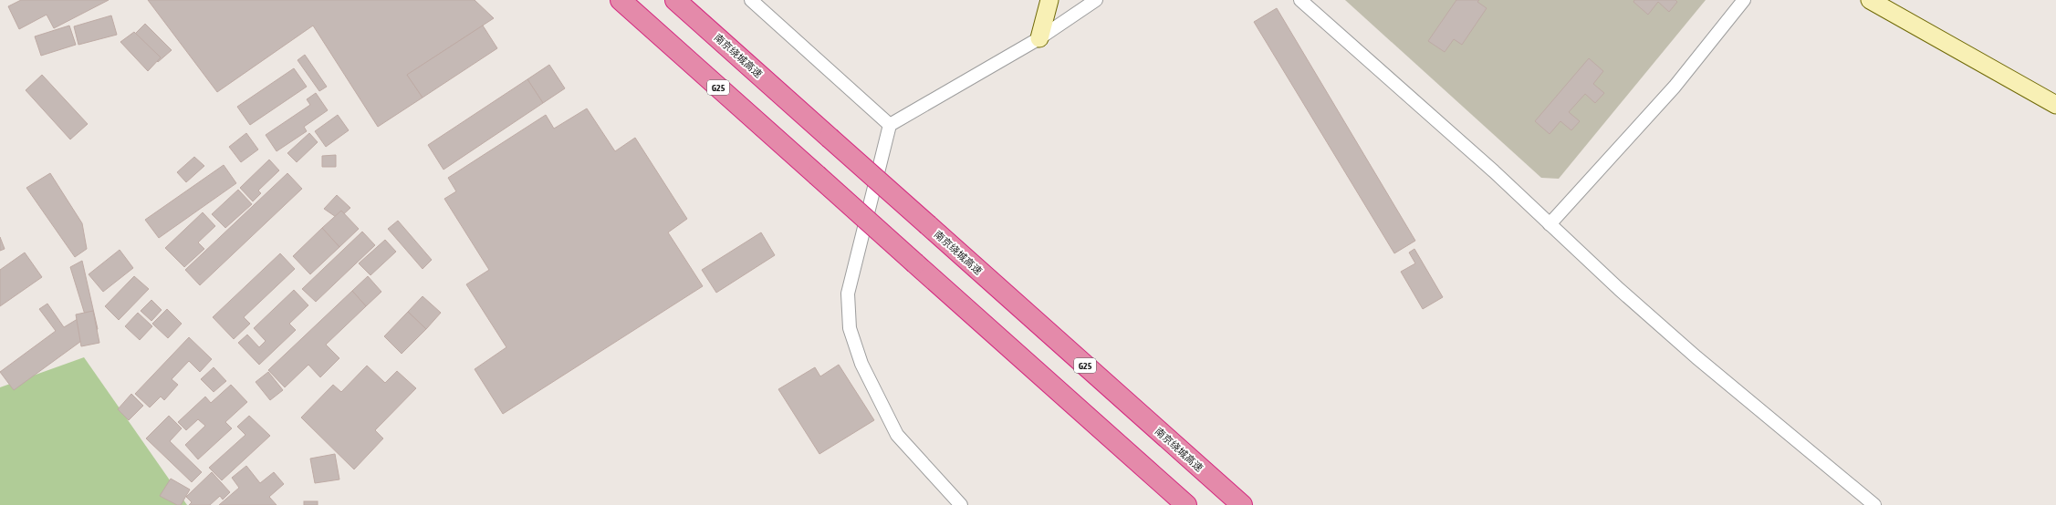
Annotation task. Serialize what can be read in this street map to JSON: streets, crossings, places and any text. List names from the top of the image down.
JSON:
{
  "streets": {
    "highway": ["南京绕城高速", "G25"]
  }
}
